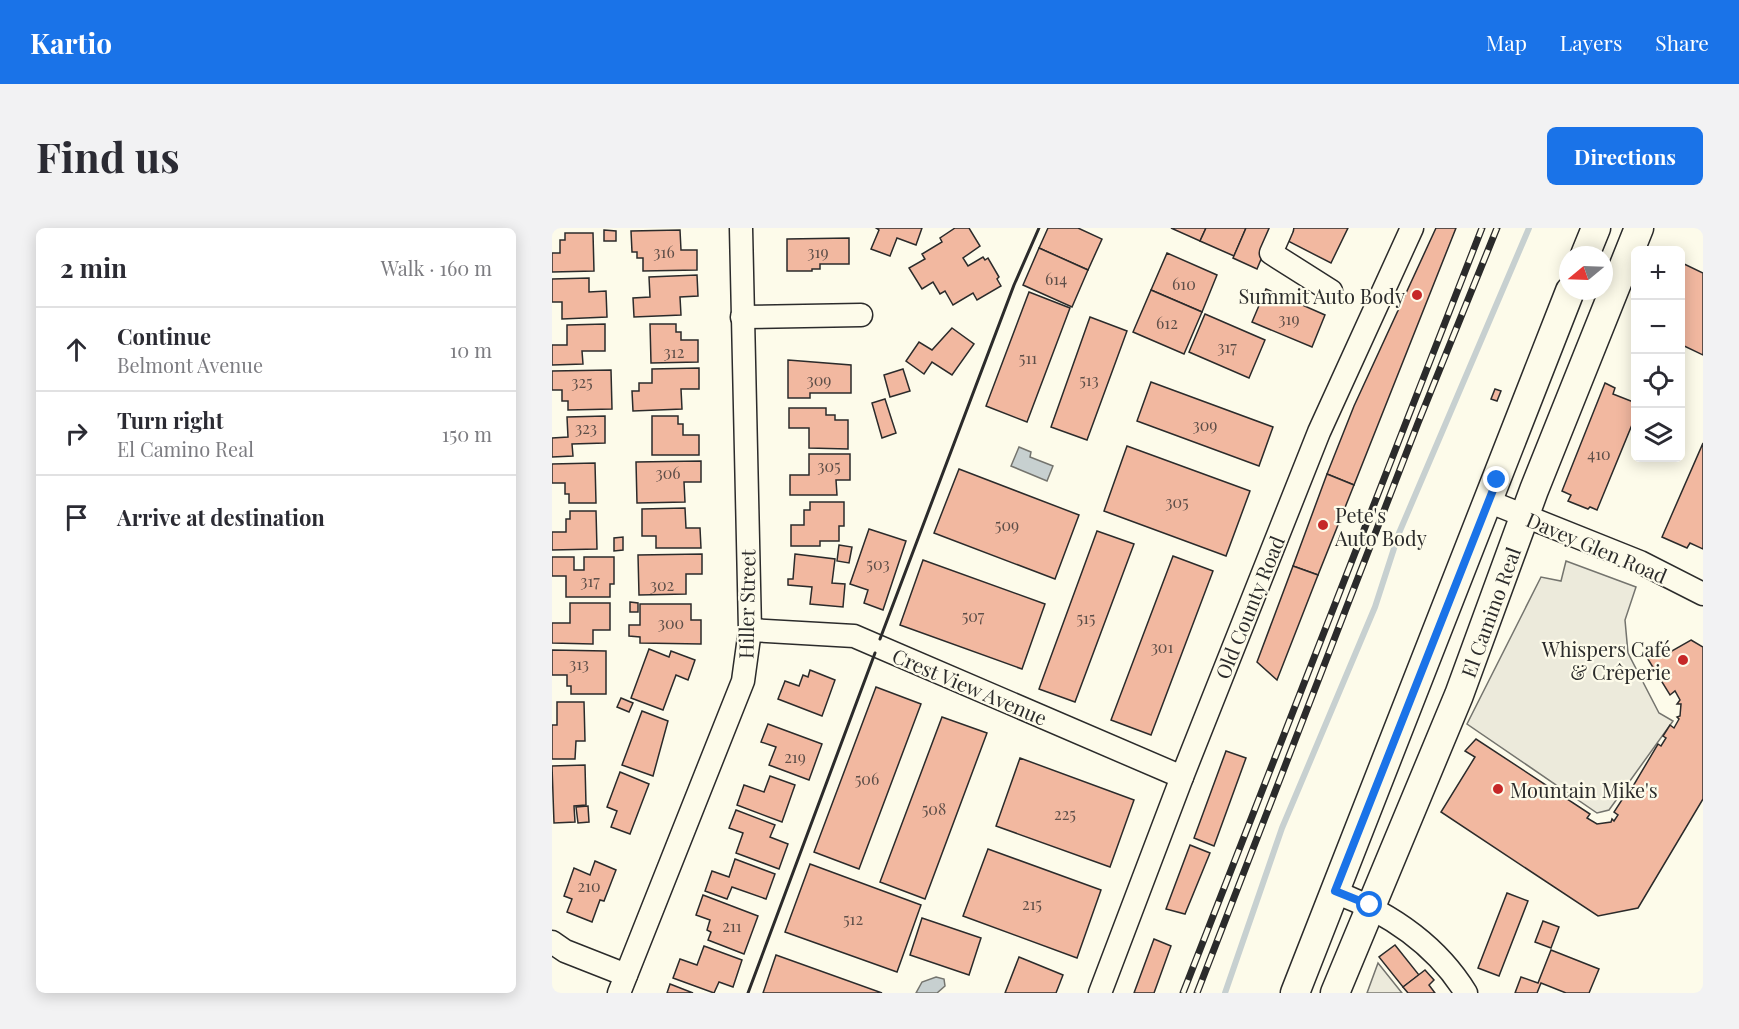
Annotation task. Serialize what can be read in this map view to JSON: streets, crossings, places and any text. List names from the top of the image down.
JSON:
{
  "streets": {
    "main road": ["El Camino Real"],
    "street": [
      "Davey Glen Road",
      "Hiller Street",
      "Old County Road",
      "Crest View Avenue"
    ]
  },
  "crossings": [
    ["Davey Glen Road", "El Camino Real"],
    ["Hiller Street", "Crest View Avenue"],
    ["Old County Road", "Crest View Avenue"]
  ],
  "places": [
    "Summit Auto Body",
    "Pete's Auto Body",
    "Whispers Café & Crêperie",
    "Mountain Mike's"
  ],
  "house_numbers": [
    "316",
    "319",
    "614",
    "610",
    "319",
    "612",
    "317",
    "312",
    "511",
    "309",
    "513",
    "325",
    "309",
    "323",
    "410",
    "305",
    "306",
    "305",
    "509",
    "503",
    "317",
    "302",
    "507",
    "515",
    "300",
    "301",
    "313",
    "219",
    "506",
    "508",
    "225",
    "210",
    "215",
    "512",
    "211"
  ],
  "north": "left",
  "page": {
    "header": "Kartio",
    "nav": ["Map", "Layers", "Share"],
    "buttons": "Directions",
    "title": "Find us",
    "heading": ["2 min", "Walk · 160 m"],
    "map_buttons": ["+", "−"],
    "list": [
      ["Continue", "Belmont Avenue", "10 m"],
      ["Turn right", "El Camino Real", "150 m"],
      "Arrive at destination"
    ]
  }
}
